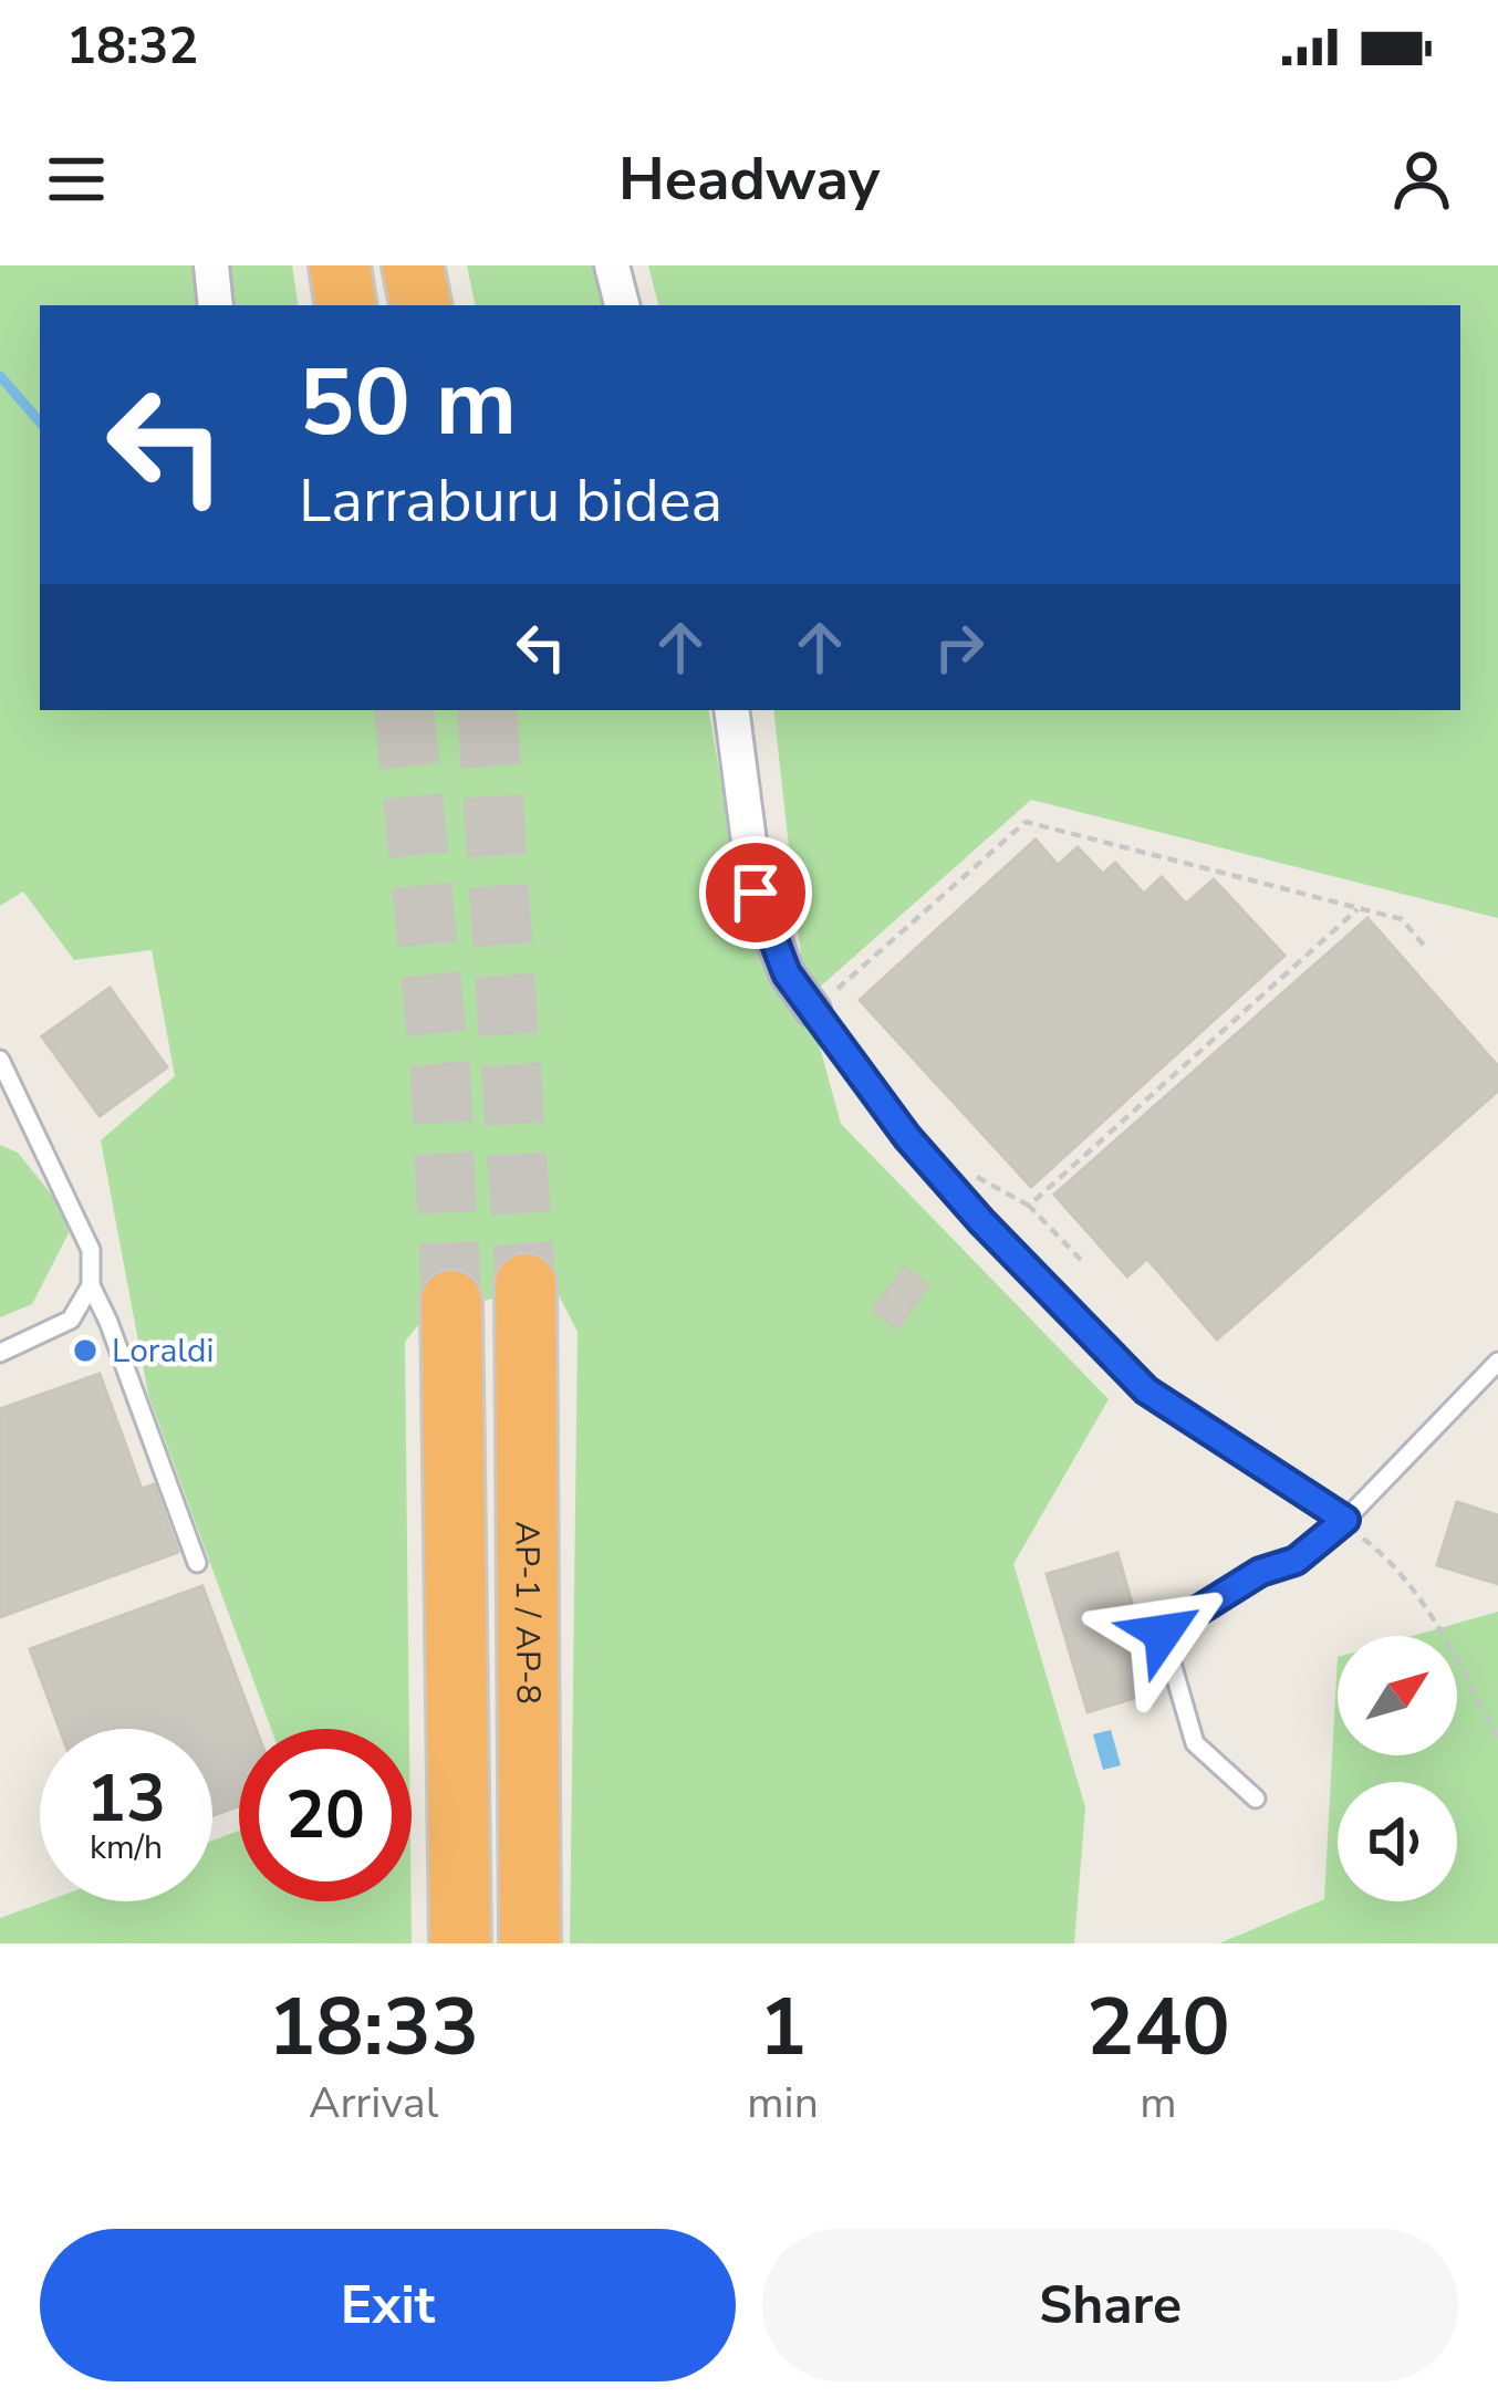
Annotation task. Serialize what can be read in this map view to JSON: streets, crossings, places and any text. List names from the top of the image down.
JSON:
{
  "streets": {
    "highway": ["AP-1 / AP-8"]
  },
  "places": ["Loraldi"],
  "north": "top right",
  "page": {
    "status": "18:32",
    "header": "Headway",
    "turn": ["50 m", "Larraburu bidea"],
    "speed": "13 km/h",
    "limit": "20",
    "eta": [
      "18:33",
      "Arrival",
      "1",
      "min",
      "240",
      "m"
    ],
    "buttons": ["Exit", "Share"]
  }
}
